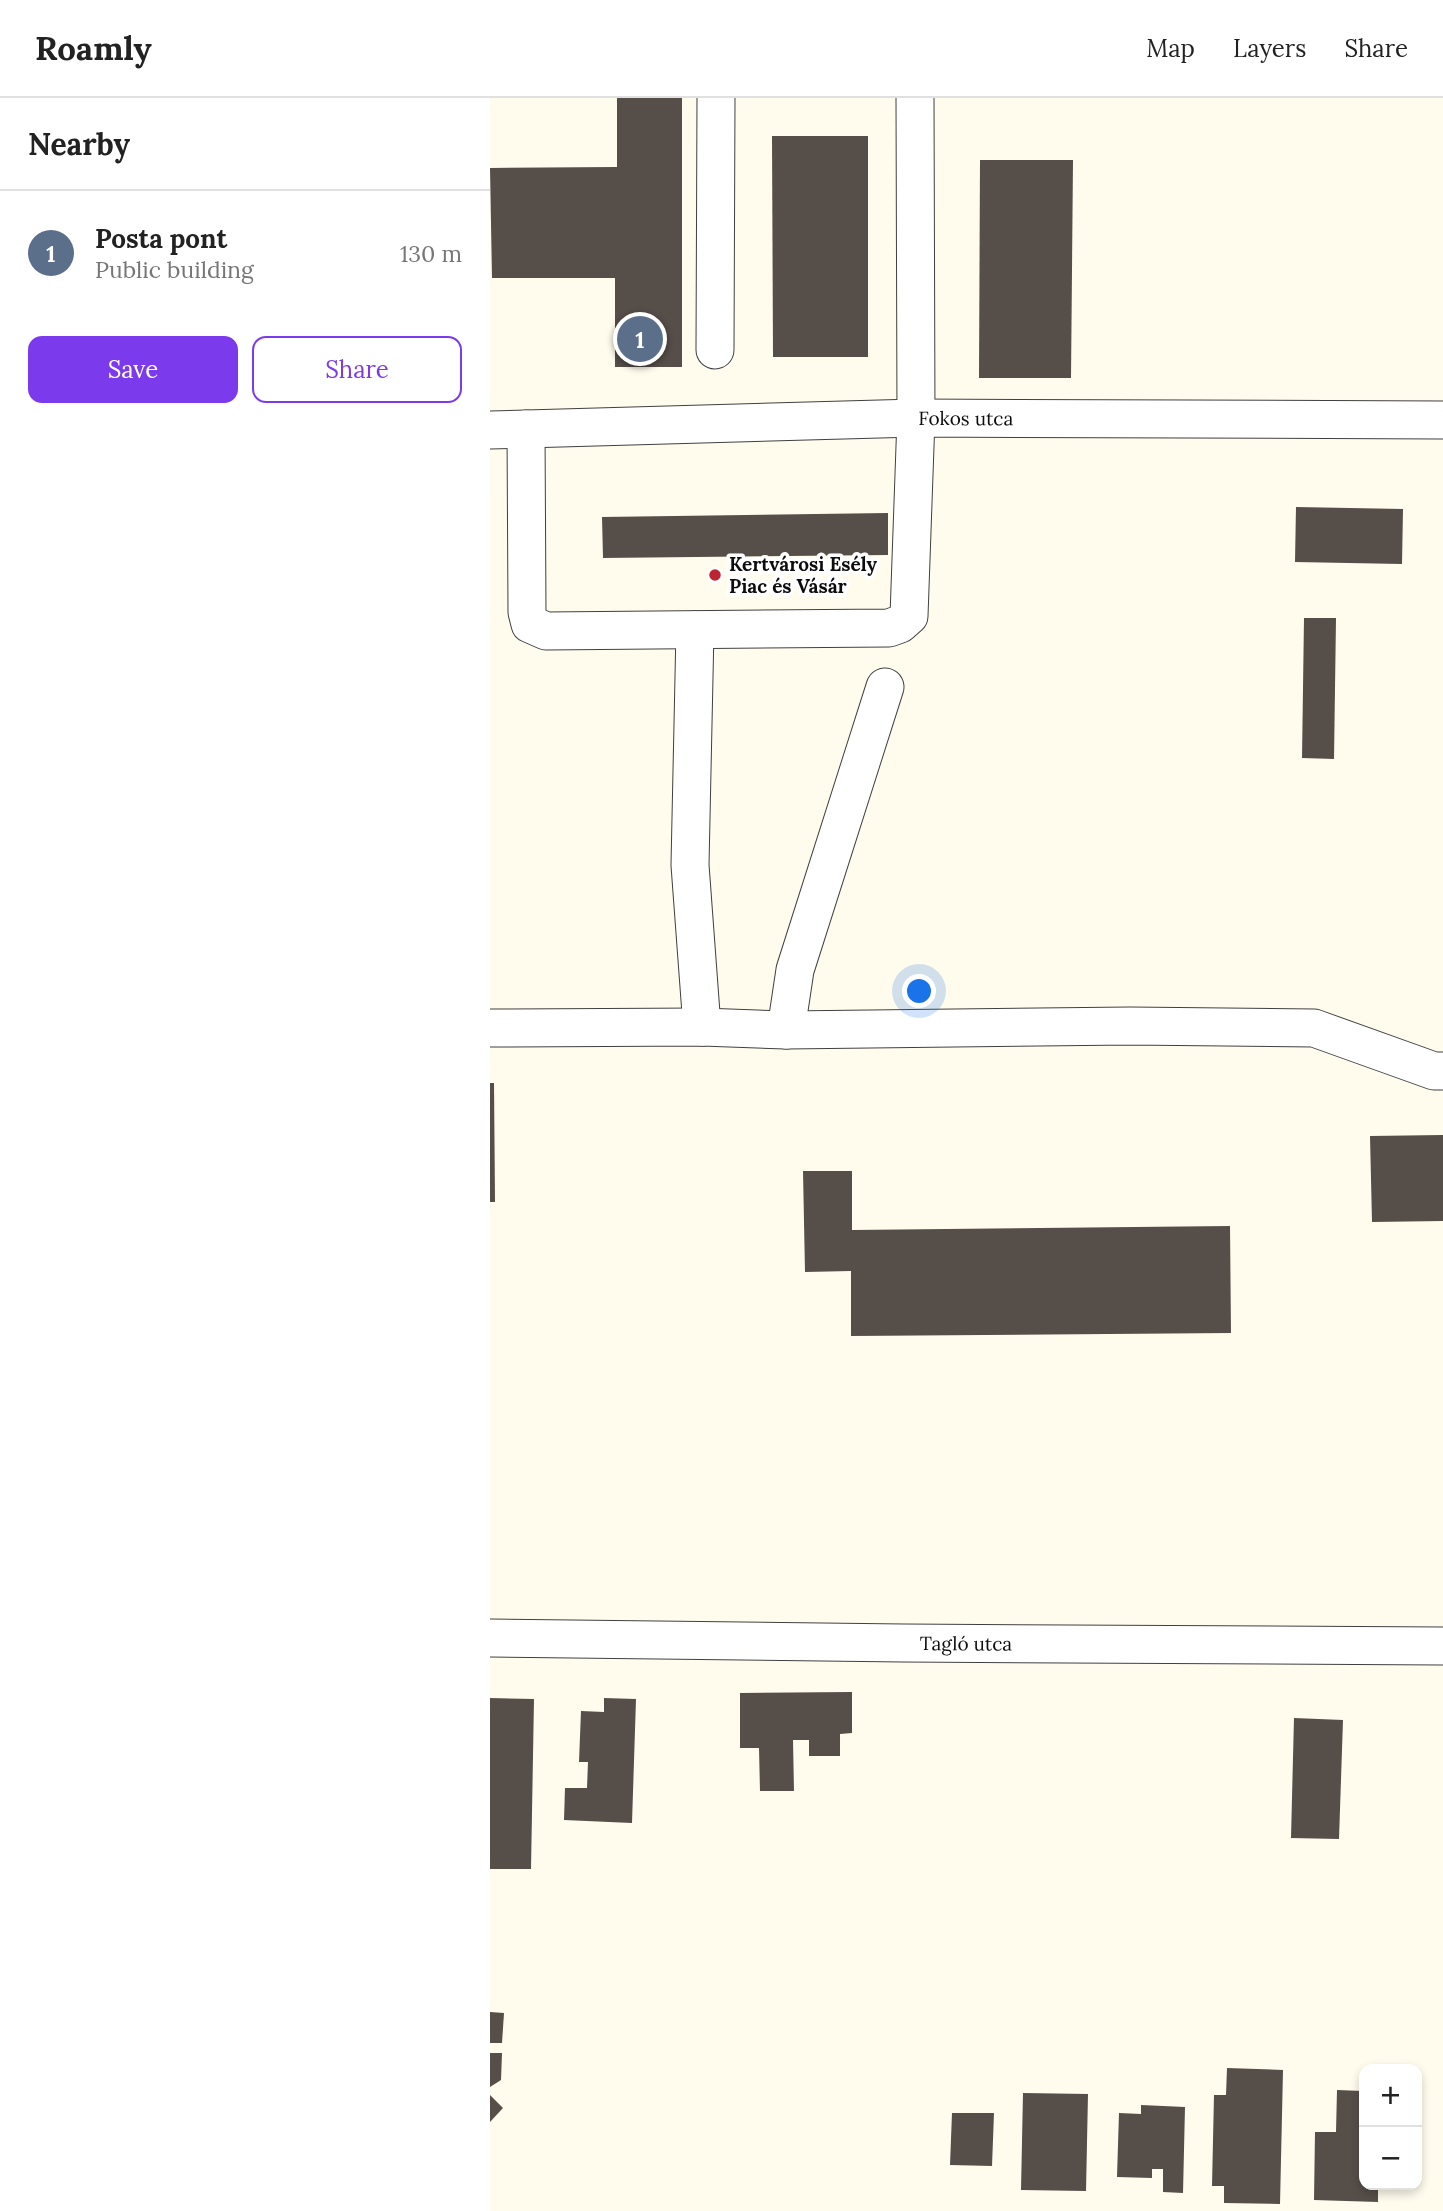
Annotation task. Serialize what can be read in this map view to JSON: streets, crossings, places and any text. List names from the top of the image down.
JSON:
{
  "streets": {
    "street": ["Fokos utca", "Tagló utca"]
  },
  "places": ["Kertvárosi Esély Piac és Vásár"],
  "page": {
    "header": "Roamly",
    "nav": ["Map", "Layers", "Share"],
    "heading": "Nearby",
    "list": [
      {
        "mark": "1",
        "name": "Posta pont",
        "note": "Public building",
        "value": "130 m"
      }
    ],
    "pins": "1",
    "buttons": ["Save", "Share"],
    "map_buttons": ["+", "−"]
  }
}
